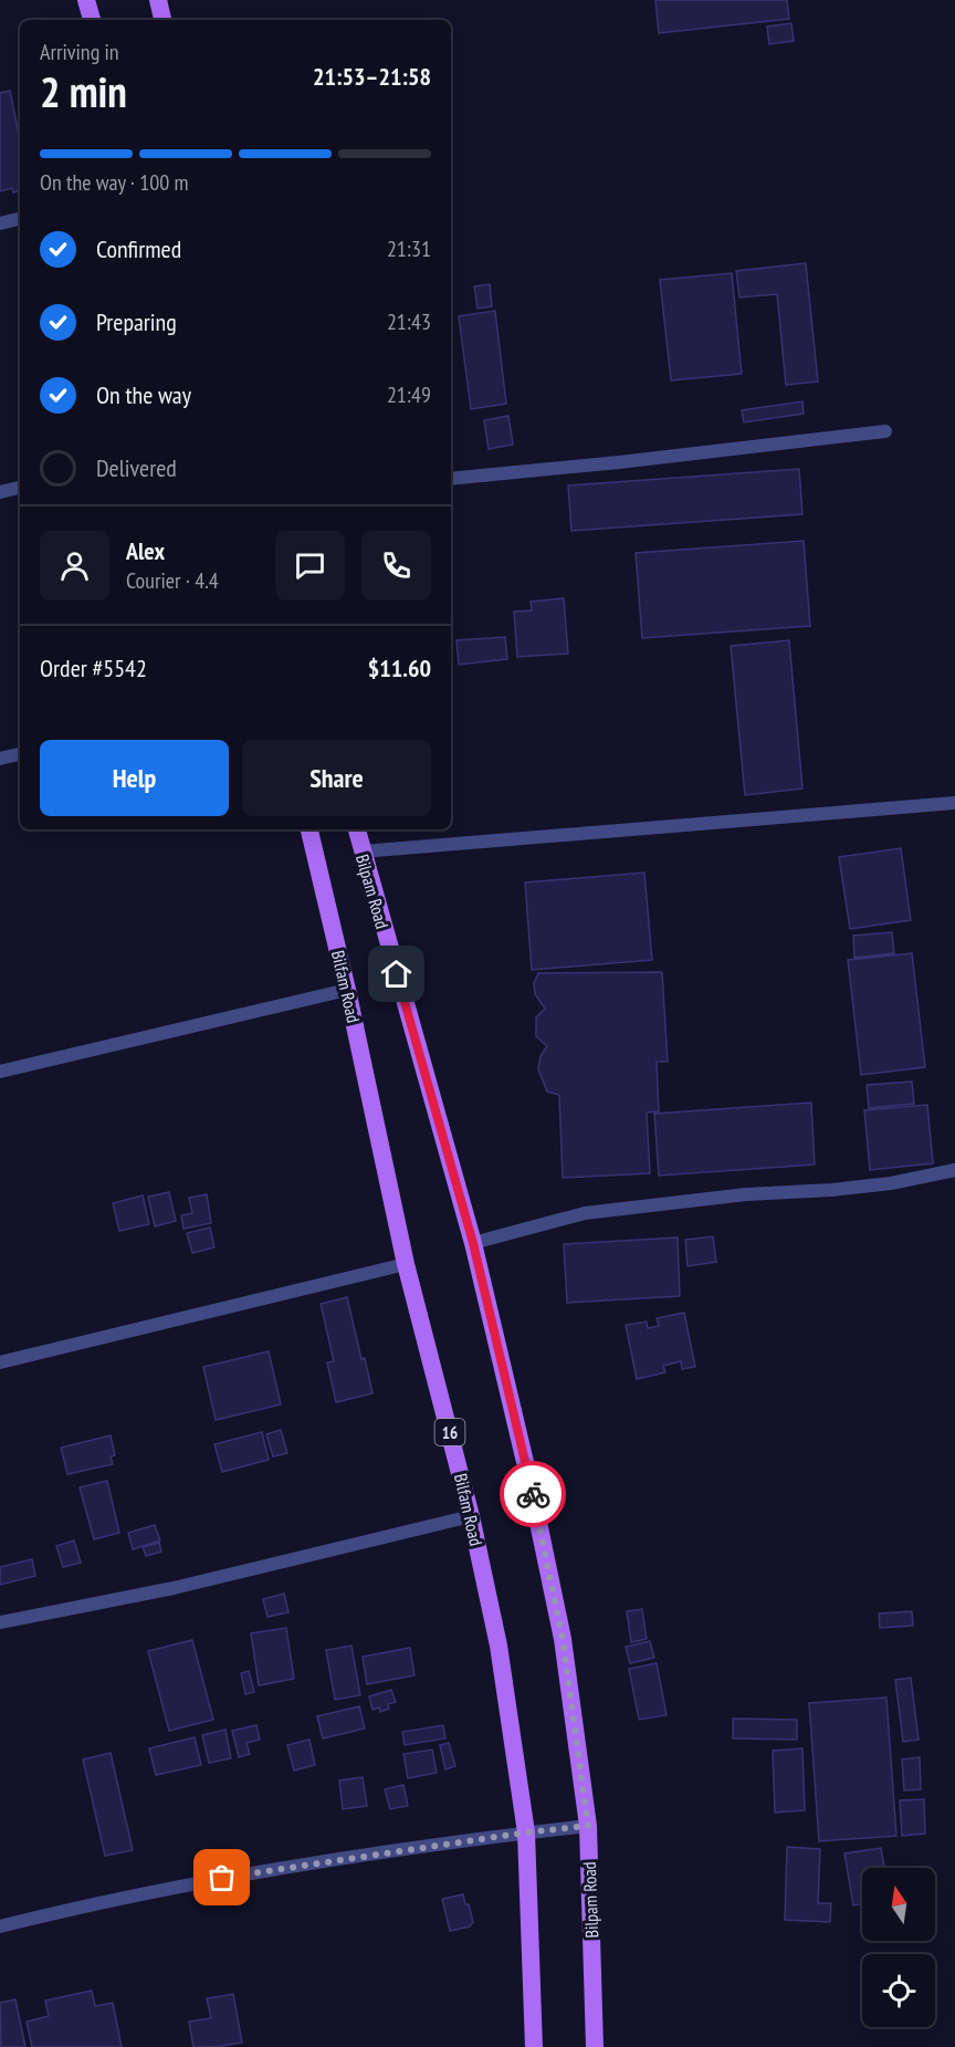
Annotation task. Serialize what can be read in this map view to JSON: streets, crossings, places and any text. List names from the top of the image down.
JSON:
{
  "streets": {
    "main road": ["Bilpam Road", "Bilfam Road", "16"]
  },
  "north": "top",
  "page": {
    "heading": ["2 min", "Arriving in", "21:53–21:58"],
    "panel": [
      "Alex",
      "Courier · 4.4",
      "Order #5542",
      "$11.60"
    ],
    "bar": "On the way · 100 m",
    "list": [
      ["Confirmed", "21:31"],
      ["Preparing", "21:43"],
      ["On the way", "21:49"],
      "Delivered"
    ],
    "buttons": ["Help", "Share"]
  }
}
